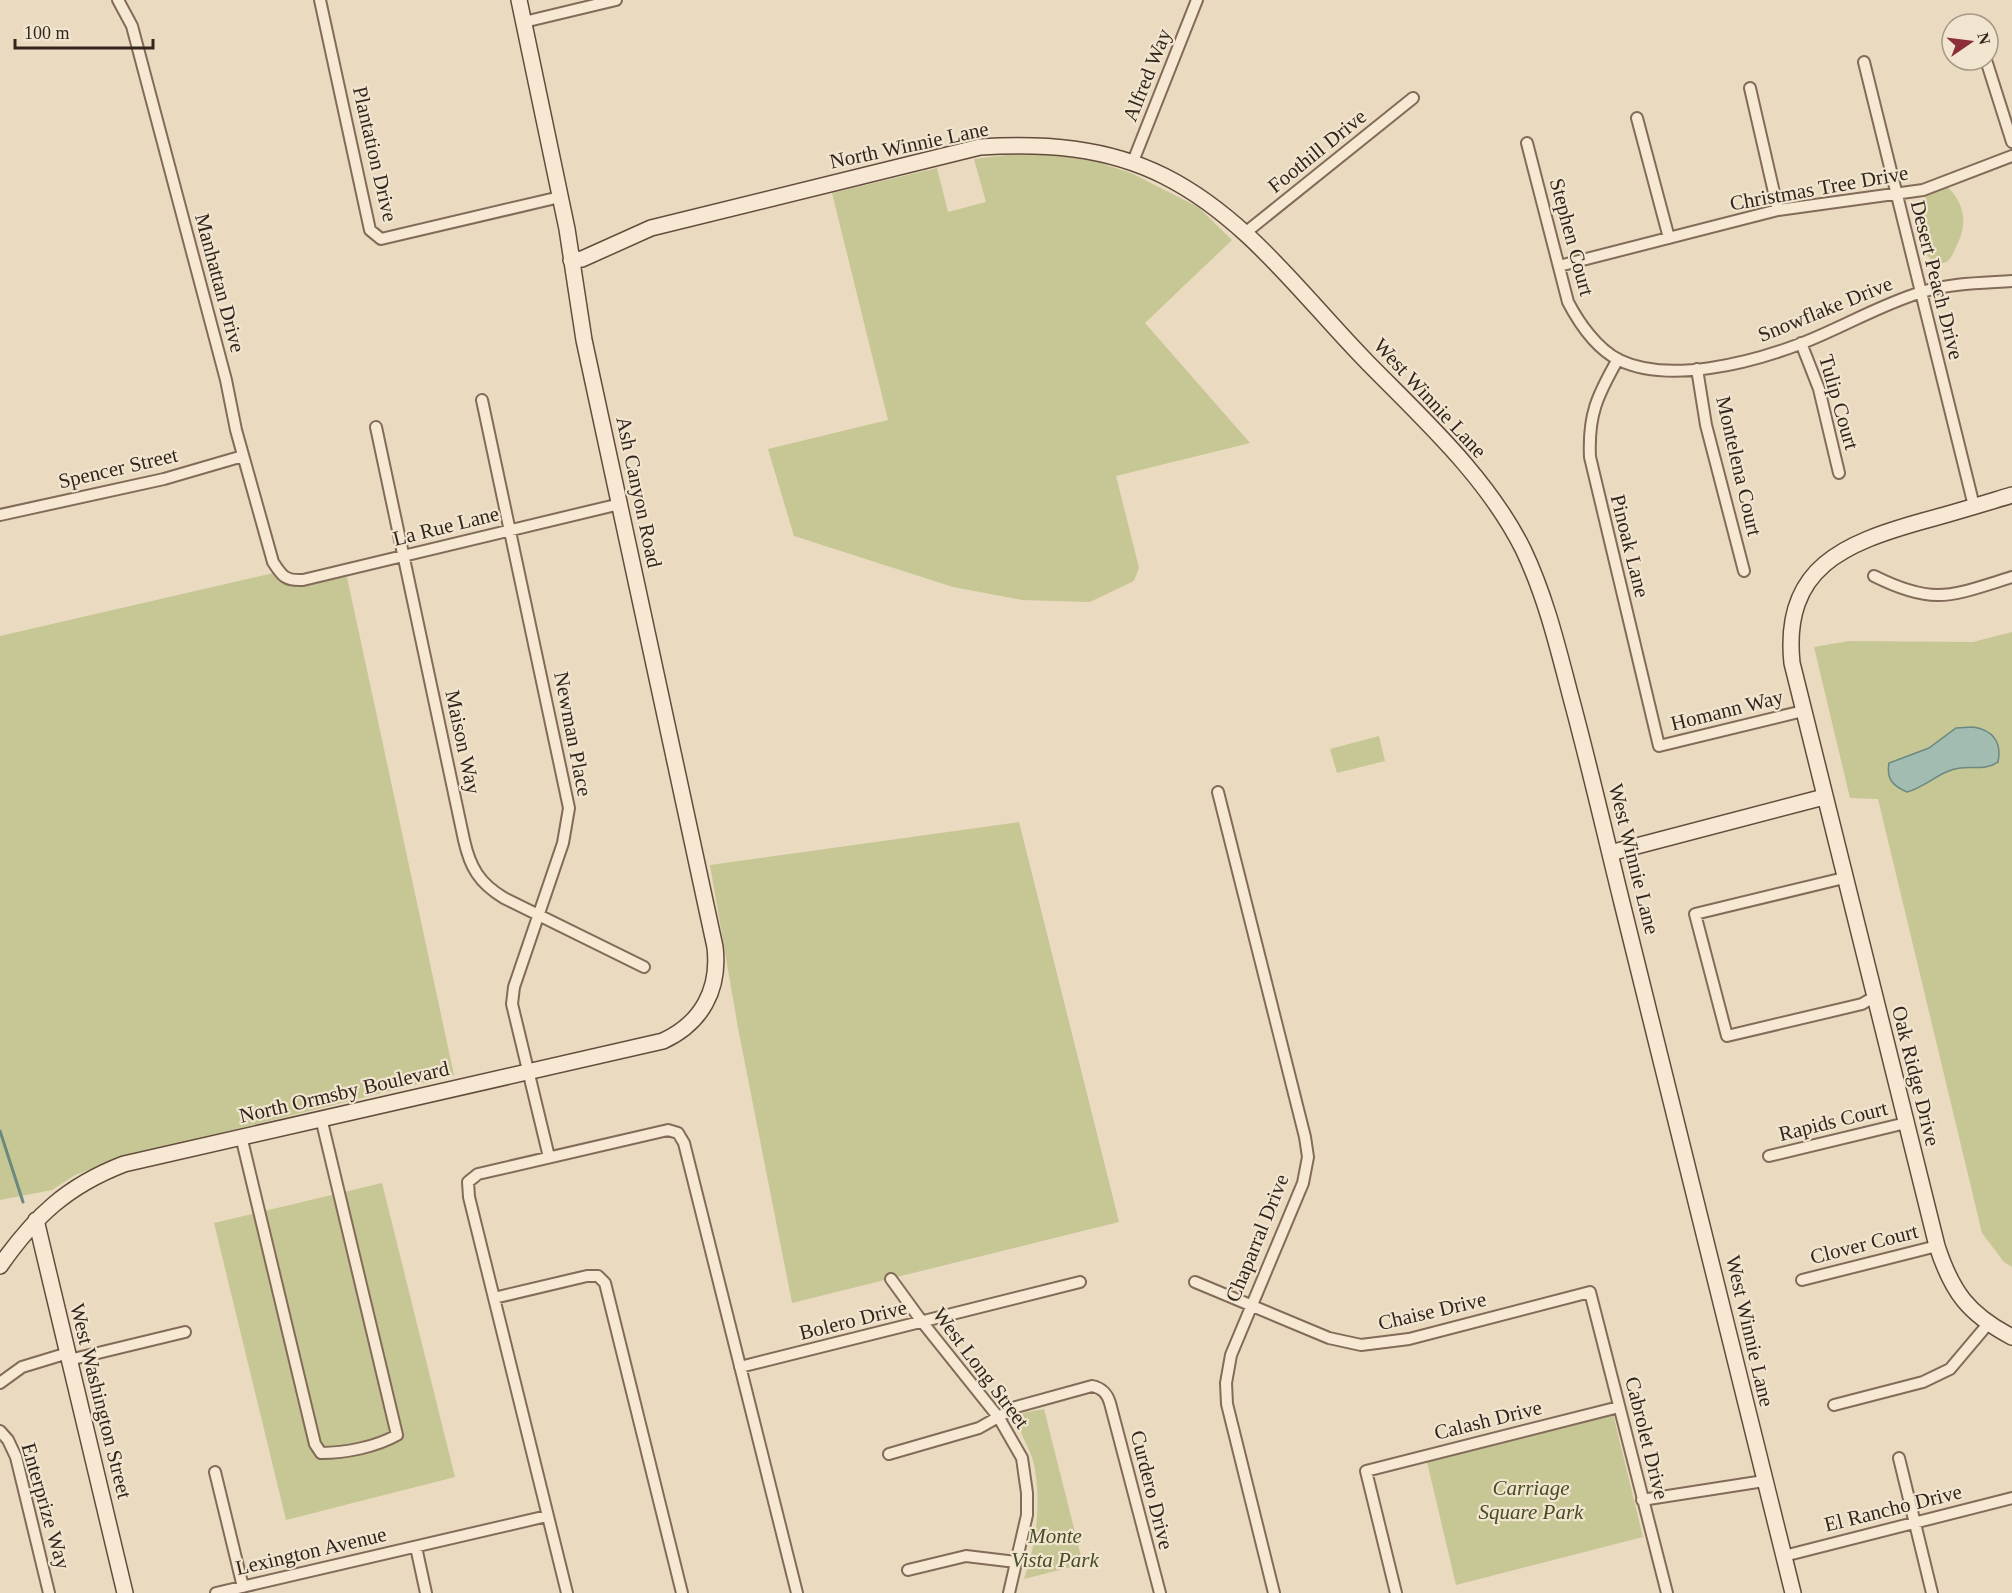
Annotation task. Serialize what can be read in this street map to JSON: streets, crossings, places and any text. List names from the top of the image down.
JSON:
{
  "streets": {
    "street": [
      "Alfred Way",
      "North Winnie Lane",
      "Foothill Drive",
      "Plantation Drive",
      "Christmas Tree Drive",
      "Stephen Court",
      "Desert Peach Drive",
      "Manhattan Drive",
      "Snowflake Drive",
      "West Winnie Lane",
      "Tulip Court",
      "Montelena Court",
      "Spencer Street",
      "Ash Canyon Road",
      "La Rue Lane",
      "Pinoak Lane",
      "Homann Way",
      "Newman Place",
      "Maison Way",
      "Oak Ridge Drive",
      "North Ormsby Boulevard",
      "Rapids Court",
      "Chaparral Drive",
      "Clover Court",
      "Chaise Drive",
      "Bolero Drive",
      "West Long Street",
      "West Washington Street",
      "Calash Drive",
      "Cabrolet Drive",
      "Curdero Drive",
      "Enterprize Way",
      "El Rancho Drive",
      "Lexington Avenue"
    ]
  },
  "crossings": [
    ["Alfred Way", "North Winnie Lane"],
    ["North Winnie Lane", "Foothill Drive"],
    ["North Winnie Lane", "West Winnie Lane"],
    ["North Winnie Lane", "Ash Canyon Road"],
    ["Foothill Drive", "West Winnie Lane"],
    ["Plantation Drive", "Ash Canyon Road"],
    ["Christmas Tree Drive", "Stephen Court"],
    ["Christmas Tree Drive", "Desert Peach Drive"],
    ["Stephen Court", "Snowflake Drive"],
    ["Stephen Court", "Pinoak Lane"],
    ["Desert Peach Drive", "Snowflake Drive"],
    ["Manhattan Drive", "Spencer Street"],
    ["Manhattan Drive", "La Rue Lane"],
    ["Snowflake Drive", "Tulip Court"],
    ["Snowflake Drive", "Montelena Court"],
    ["Snowflake Drive", "Pinoak Lane"],
    ["West Winnie Lane", "El Rancho Drive"],
    ["Ash Canyon Road", "La Rue Lane"],
    ["Ash Canyon Road", "North Ormsby Boulevard"],
    ["La Rue Lane", "Newman Place"],
    ["La Rue Lane", "Maison Way"],
    ["Pinoak Lane", "Homann Way"],
    ["Newman Place", "Maison Way"],
    ["Newman Place", "North Ormsby Boulevard"],
    ["Oak Ridge Drive", "Rapids Court"],
    ["Oak Ridge Drive", "Clover Court"],
    ["North Ormsby Boulevard", "West Washington Street"],
    ["Chaparral Drive", "Chaise Drive"],
    ["Chaise Drive", "Cabrolet Drive"],
    ["Bolero Drive", "West Long Street"],
    ["West Long Street", "Curdero Drive"],
    ["Calash Drive", "Cabrolet Drive"]
  ],
  "parks": ["Carriage Square Park", "Monte Vista Park"],
  "scale_bar": "100 m",
  "north": "right"
}
